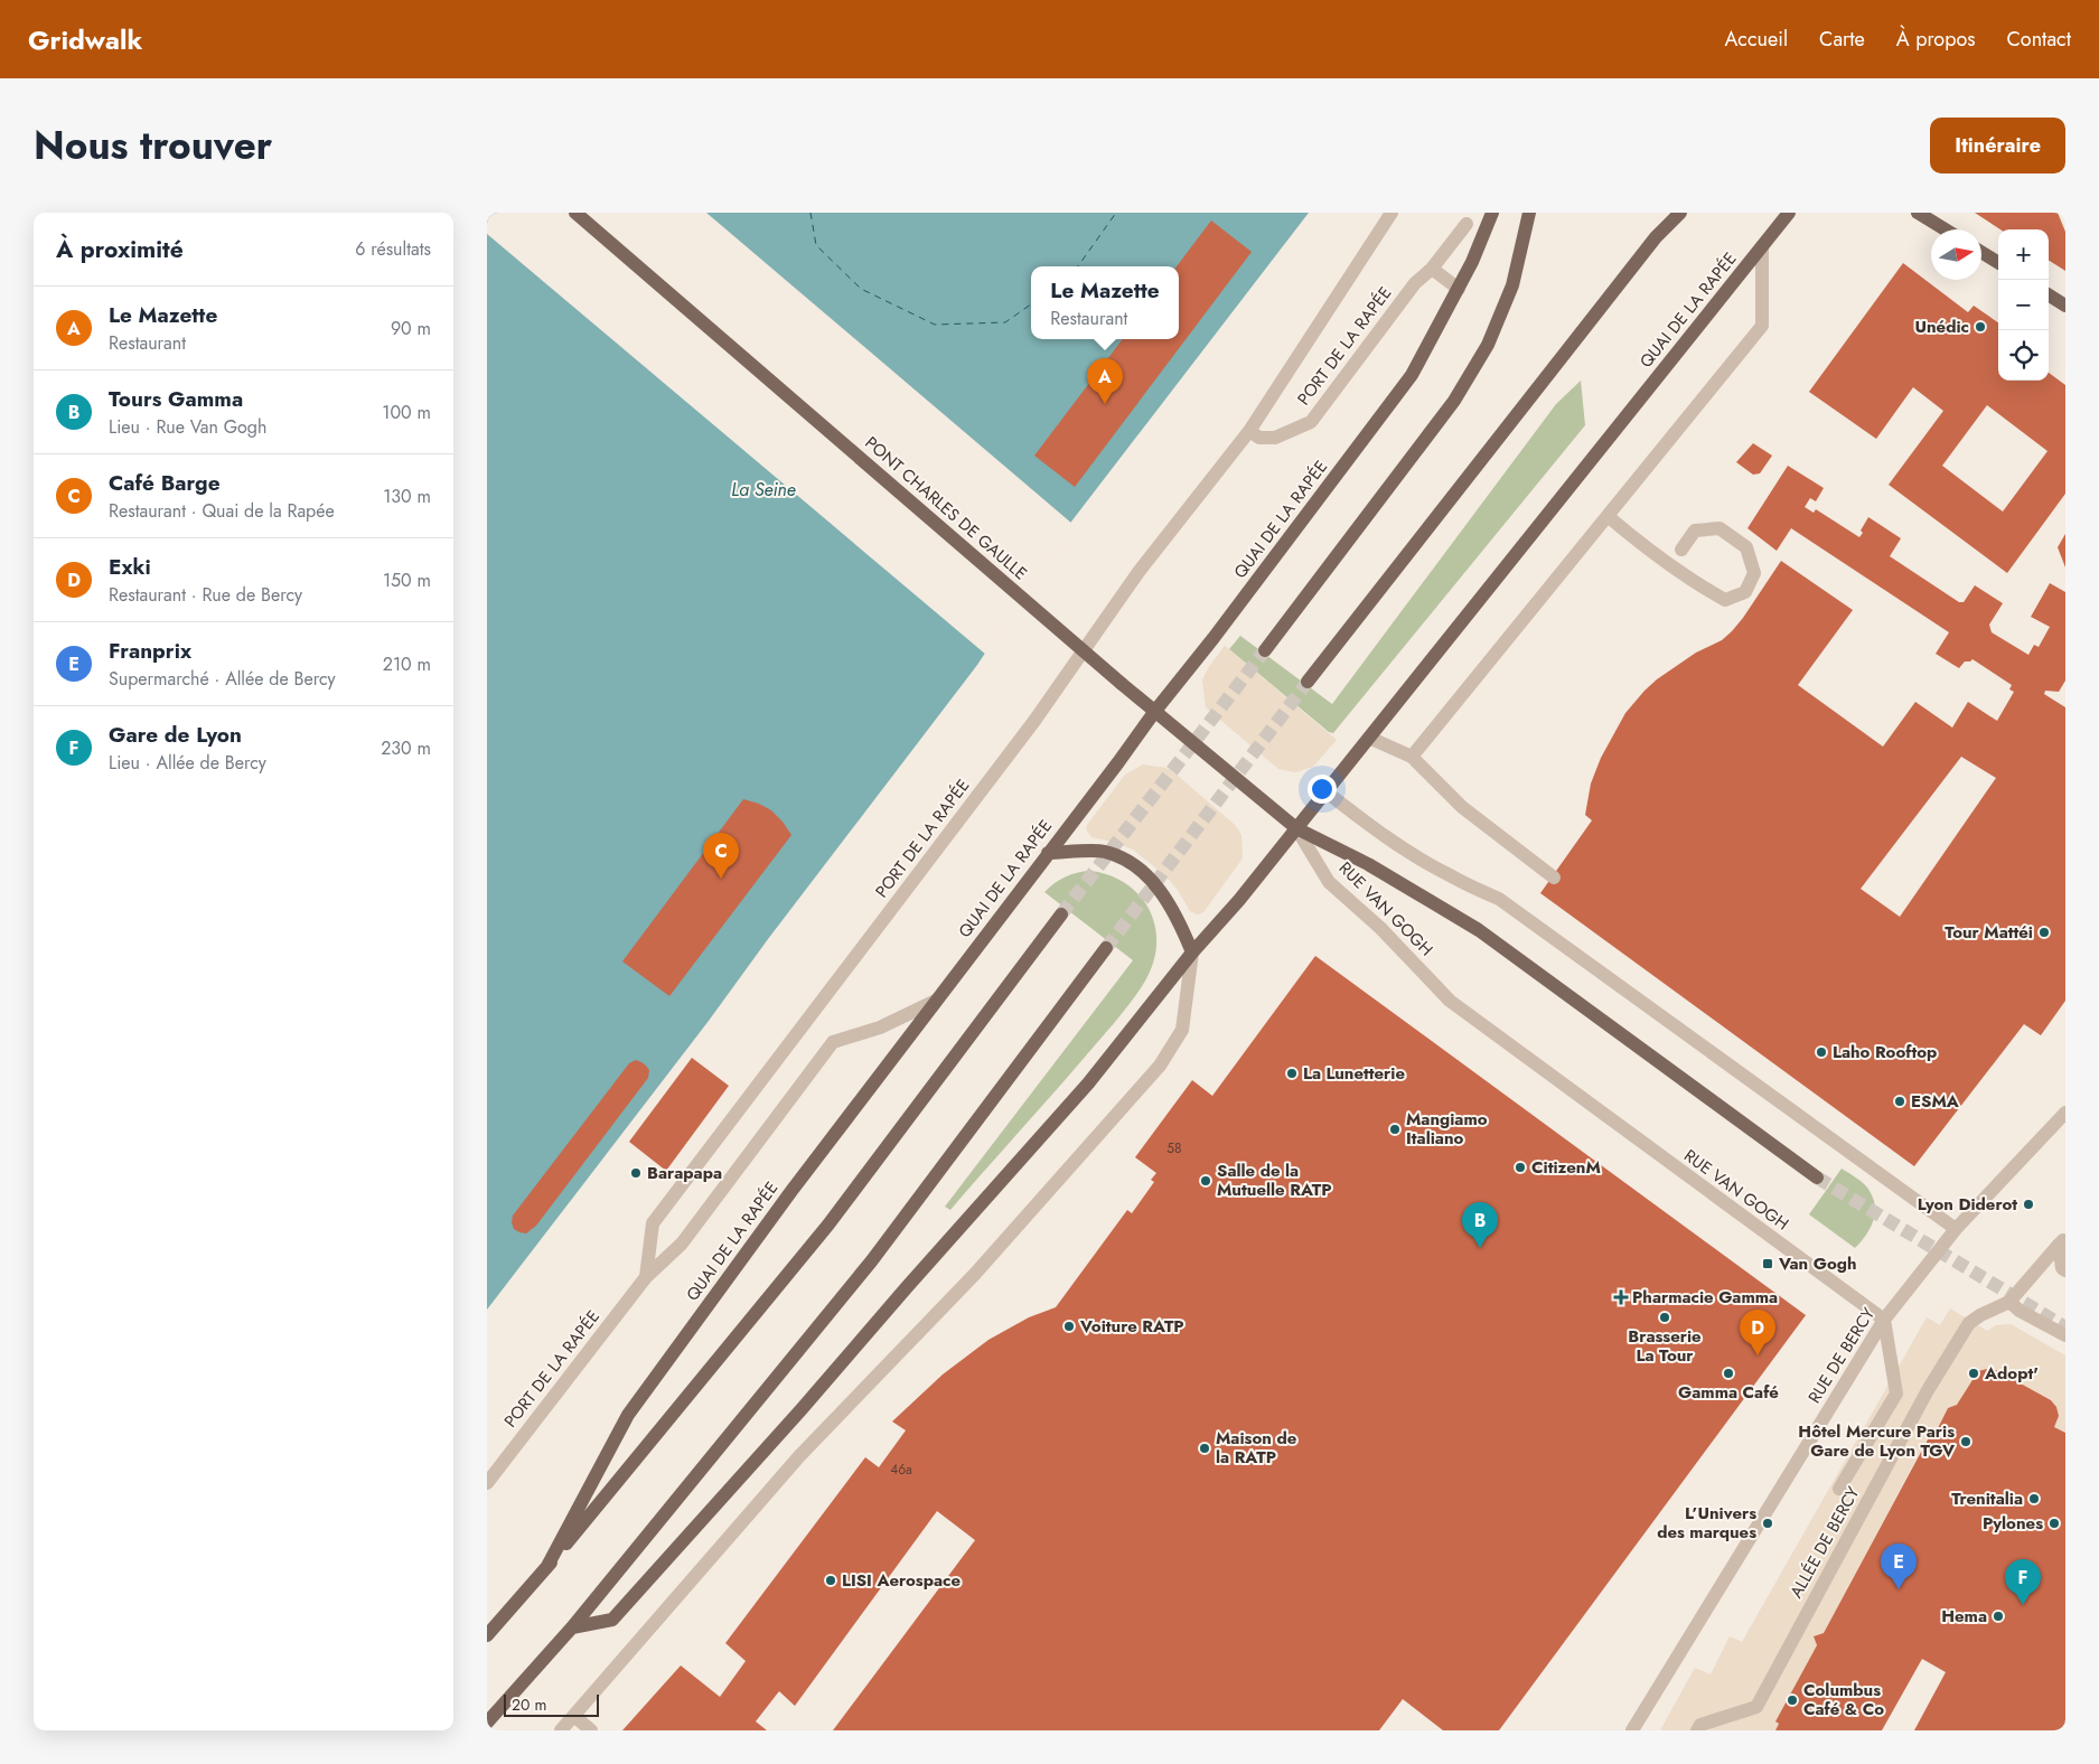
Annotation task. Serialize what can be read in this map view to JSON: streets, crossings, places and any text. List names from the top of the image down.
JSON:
{
  "streets": {
    "main road": ["QUAI DE LA RAPÉE", "PONT CHARLES DE GAULLE", "RUE VAN GOGH"],
    "street": ["PORT DE LA RAPÉE", "RUE DE BERCY", "ALLÉE DE BERCY"]
  },
  "crossings": [
    ["QUAI DE LA RAPÉE", "PORT DE LA RAPÉE"],
    ["QUAI DE LA RAPÉE", "PONT CHARLES DE GAULLE"],
    ["QUAI DE LA RAPÉE", "RUE VAN GOGH"],
    ["PONT CHARLES DE GAULLE", "RUE VAN GOGH"],
    ["RUE VAN GOGH", "RUE DE BERCY"]
  ],
  "water": ["La Seine"],
  "places": {
    "other": [
      "Unédic",
      "Tour Mattéi",
      "Laho Rooftop",
      "La Lunetterie",
      "ESMA",
      "Mangiamo Italiano",
      "CitizenM",
      "Barapapa",
      "Salle de la Mutuelle RATP",
      "Lyon Diderot",
      "Brasserie La Tour",
      "Voiture RATP",
      "Gamma Café",
      "Adopt'",
      "Hôtel Mercure Paris Gare de Lyon TGV",
      "Maison de la RATP",
      "Trenitalia",
      "L’Univers des marques",
      "Pylones",
      "LISI Aerospace",
      "Hema",
      "Columbus Café & Co"
    ],
    "transit": ["Van Gogh"],
    "health": ["Pharmacie Gamma"]
  },
  "house_numbers": ["58", "46a"],
  "scale_bar": "20 m",
  "north": "right",
  "page": {
    "header": "Gridwalk",
    "nav": [
      "Accueil",
      "Carte",
      "À propos",
      "Contact"
    ],
    "title": "Nous trouver",
    "buttons": "Itinéraire",
    "heading": ["À proximité", "6 résultats"],
    "map_buttons": ["+", "−"],
    "popup": ["Le Mazette", "Restaurant"],
    "list": [
      {
        "mark": "A",
        "name": "Le Mazette",
        "note": "Restaurant",
        "value": "90 m"
      },
      {
        "mark": "B",
        "name": "Tours Gamma",
        "note": "Lieu · Rue Van Gogh",
        "value": "100 m"
      },
      {
        "mark": "C",
        "name": "Café Barge",
        "note": "Restaurant · Quai de la Rapée",
        "value": "130 m"
      },
      {
        "mark": "D",
        "name": "Exki",
        "note": "Restaurant · Rue de Bercy",
        "value": "150 m"
      },
      {
        "mark": "E",
        "name": "Franprix",
        "note": "Supermarché · Allée de Bercy",
        "value": "210 m"
      },
      {
        "mark": "F",
        "name": "Gare de Lyon",
        "note": "Lieu · Allée de Bercy",
        "value": "230 m"
      }
    ],
    "pins": [
      "A",
      "C",
      "B",
      "D",
      "E",
      "F"
    ],
    "scale": "20 m"
  }
}
